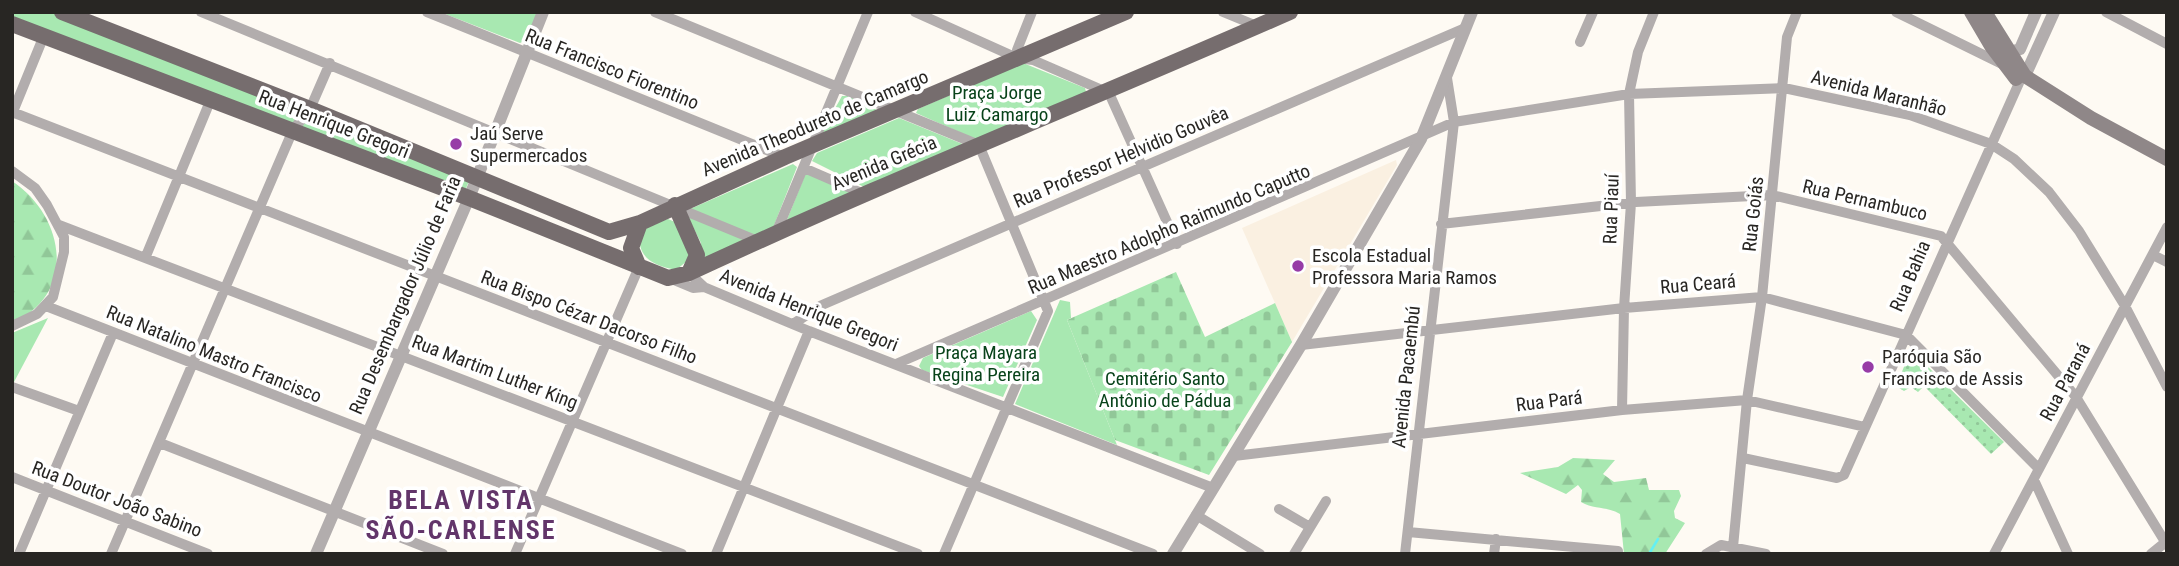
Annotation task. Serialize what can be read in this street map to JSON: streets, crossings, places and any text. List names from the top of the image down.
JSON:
{
  "streets": {
    "main road": ["Avenida Theodureto de Camargo", "Rua Henrique Gregori", "Avenida Grécia"],
    "street": [
      "Rua Francisco Fiorentino",
      "Avenida Maranhão",
      "Rua Professor Helvidio Gouvêa",
      "Rua Pernambuco",
      "Rua Piauí",
      "Rua Goiás",
      "Rua Maestro Adolpho Raimundo Caputto",
      "Rua Bahia",
      "Rua Ceará",
      "Rua Desembargador Júlio de Faria",
      "Avenida Henrique Gregori",
      "Rua Bispo Cézar Dacorso Filho",
      "Rua Natalino Mastro Francisco",
      "Rua Martim Luther King",
      "Avenida Pacaembú",
      "Rua Paraná",
      "Rua Pará",
      "Rua Doutor João Sabino"
    ]
  },
  "crossings": [
    ["Rua Francisco Fiorentino", "Avenida Theodureto de Camargo"],
    ["Rua Francisco Fiorentino", "Rua Desembargador Júlio de Faria"],
    ["Avenida Maranhão", "Rua Piauí"],
    ["Avenida Maranhão", "Rua Goiás"],
    ["Avenida Maranhão", "Rua Maestro Adolpho Raimundo Caputto"],
    ["Avenida Maranhão", "Rua Bahia"],
    ["Avenida Maranhão", "Avenida Pacaembú"],
    ["Avenida Maranhão", "Rua Paraná"],
    ["Avenida Theodureto de Camargo", "Rua Henrique Gregori"],
    ["Avenida Theodureto de Camargo", "Avenida Grécia"],
    ["Rua Henrique Gregori", "Avenida Grécia"],
    ["Rua Henrique Gregori", "Rua Desembargador Júlio de Faria"],
    ["Rua Professor Helvidio Gouvêa", "Avenida Henrique Gregori"],
    ["Rua Pernambuco", "Rua Piauí"],
    ["Rua Pernambuco", "Rua Goiás"],
    ["Rua Pernambuco", "Rua Bahia"],
    ["Rua Pernambuco", "Avenida Pacaembú"],
    ["Rua Pernambuco", "Rua Paraná"],
    ["Rua Piauí", "Rua Ceará"],
    ["Rua Piauí", "Rua Pará"],
    ["Rua Goiás", "Rua Bahia"],
    ["Rua Goiás", "Rua Ceará"],
    ["Rua Goiás", "Rua Pará"],
    ["Rua Maestro Adolpho Raimundo Caputto", "Avenida Henrique Gregori"],
    ["Rua Maestro Adolpho Raimundo Caputto", "Avenida Pacaembú"],
    ["Rua Bahia", "Rua Ceará"],
    ["Rua Bahia", "Rua Pará"],
    ["Rua Ceará", "Avenida Pacaembú"],
    ["Rua Desembargador Júlio de Faria", "Rua Bispo Cézar Dacorso Filho"],
    ["Rua Desembargador Júlio de Faria", "Rua Natalino Mastro Francisco"],
    ["Rua Desembargador Júlio de Faria", "Rua Martim Luther King"],
    ["Avenida Pacaembú", "Rua Pará"]
  ],
  "districts": ["BELA VISTA SÃO-CARLENSE"],
  "parks": ["Praça Jorge Luiz Camargo", "Praça Mayara Regina Pereira", "Cemitério Santo Antônio de Pádua"],
  "places": ["Jaú Serve Supermercados", "Escola Estadual Professora Maria Ramos", "Paróquia São Francisco de Assis"]
}
